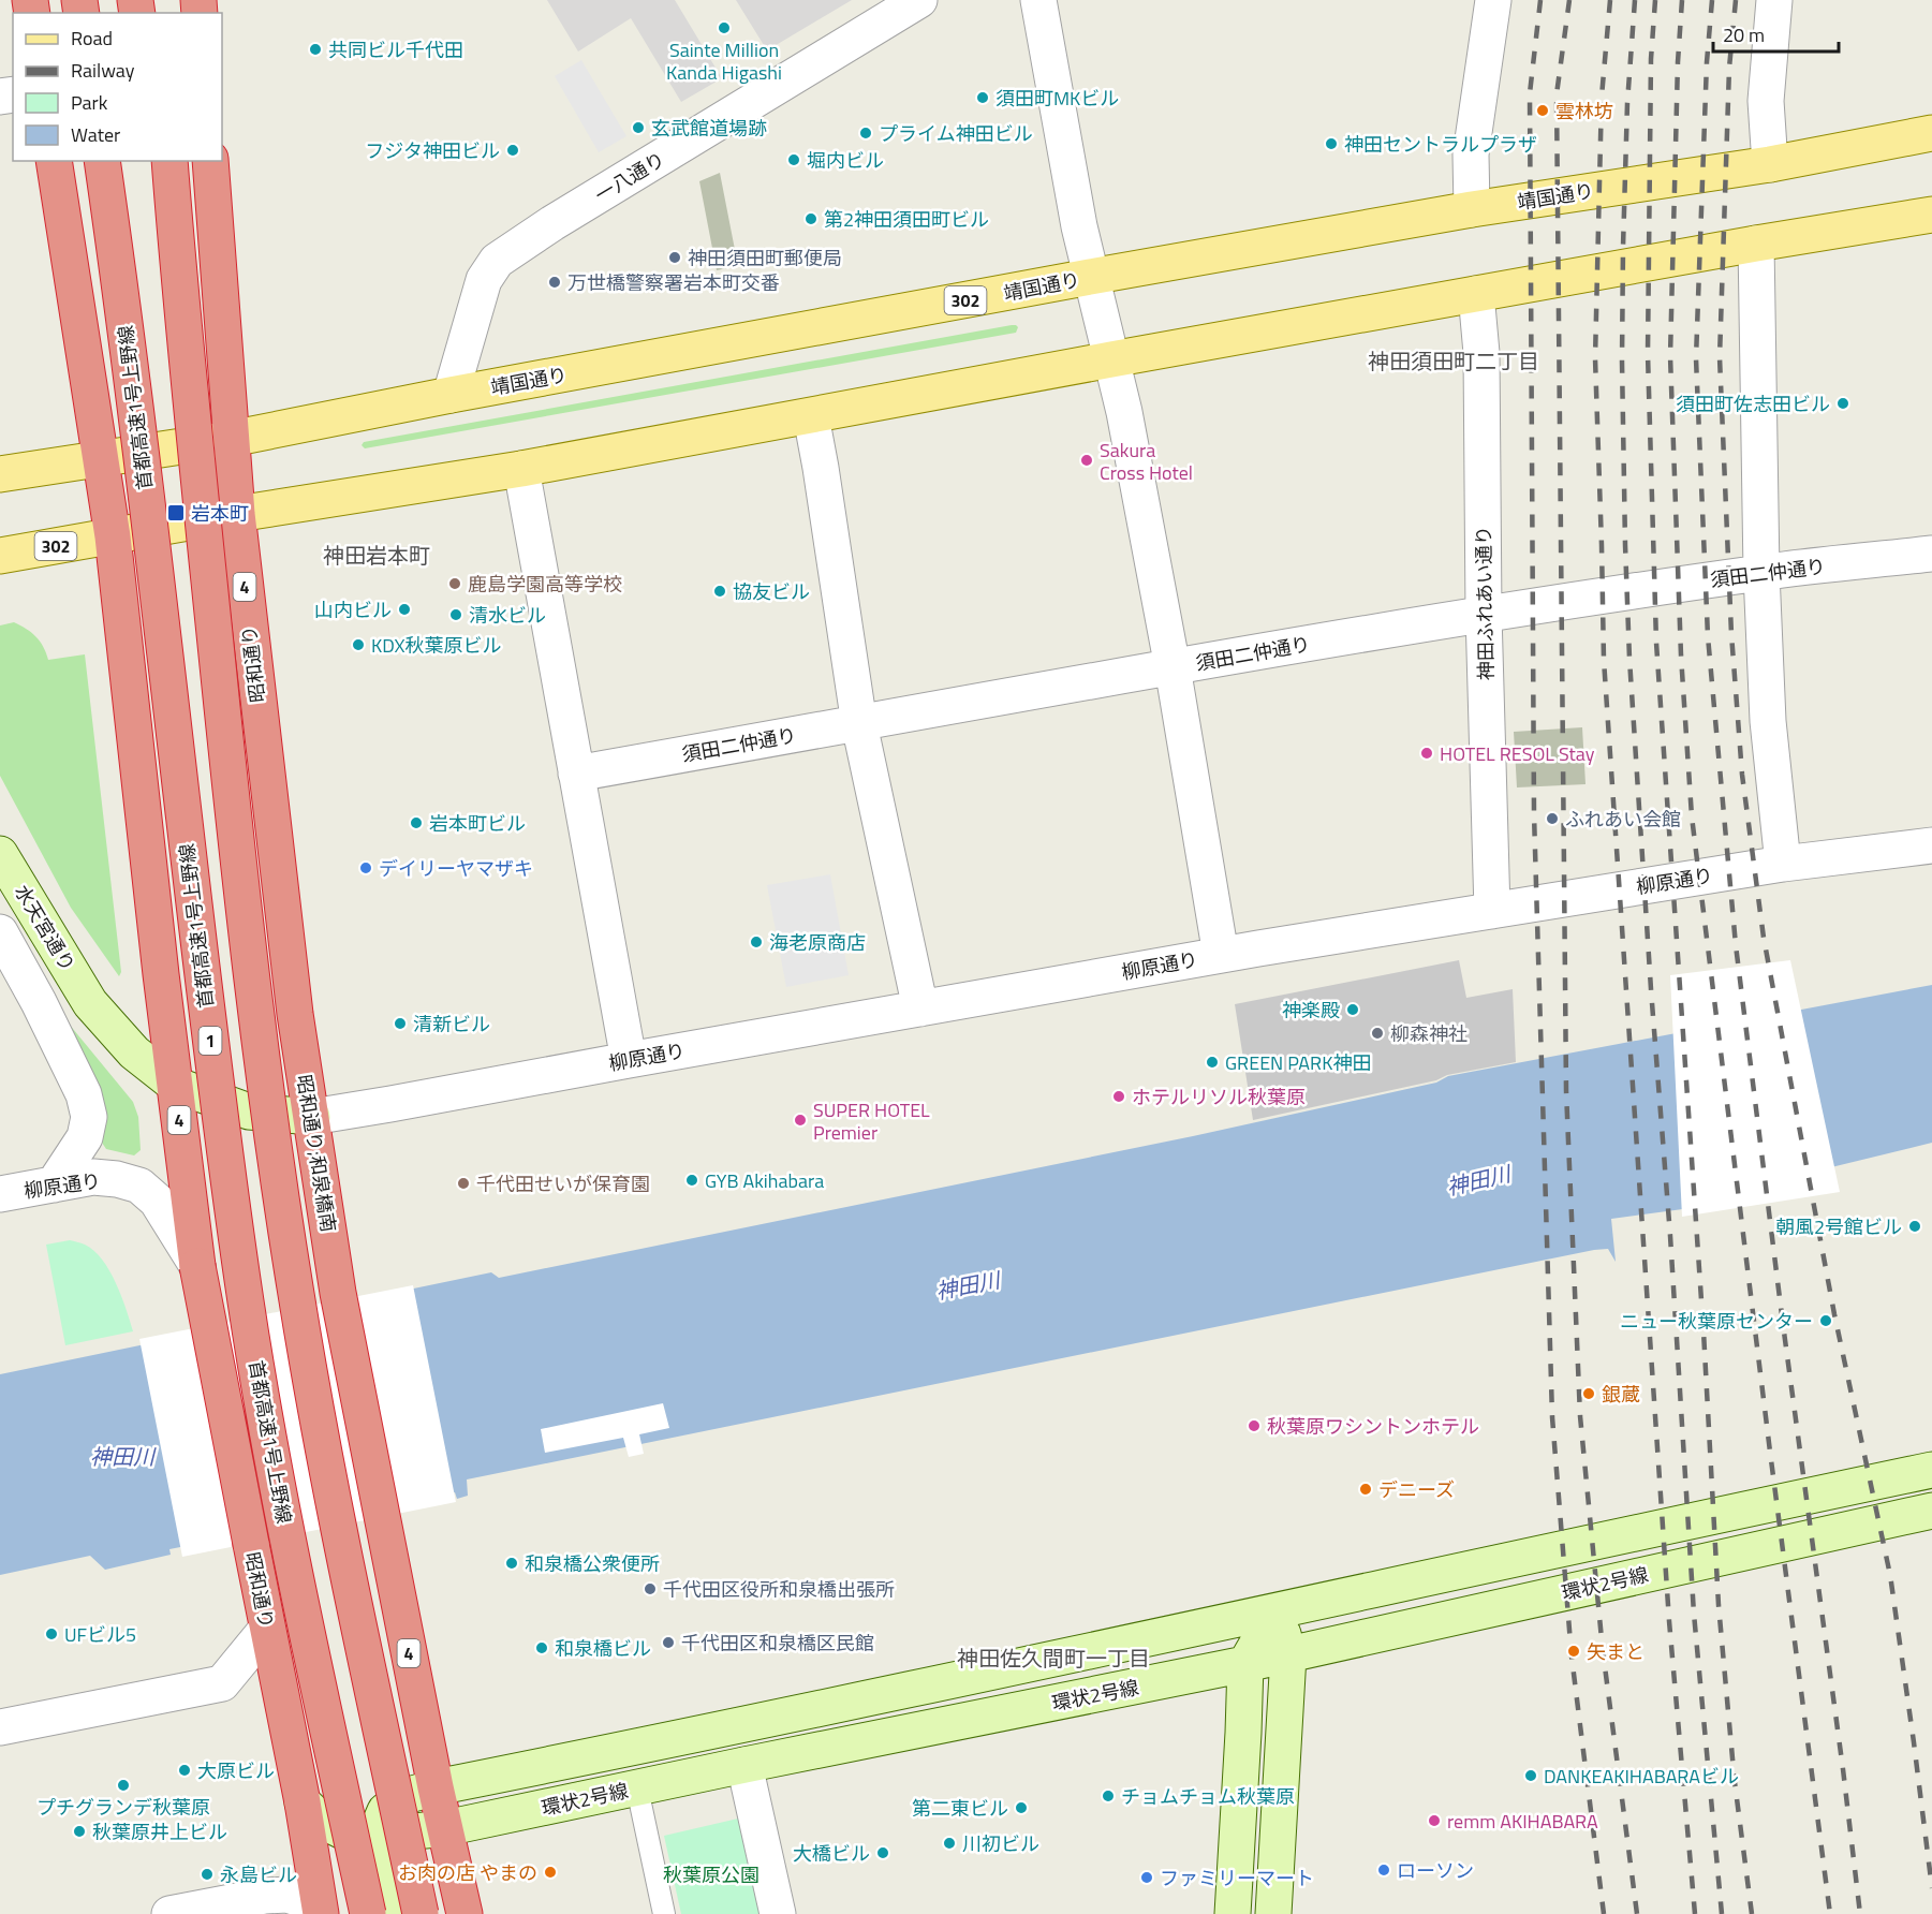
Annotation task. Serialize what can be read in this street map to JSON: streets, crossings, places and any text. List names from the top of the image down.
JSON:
{
  "streets": {
    "highway": [
      "首都高速1号上野線",
      "4",
      "昭和通り",
      "1",
      "昭和通り;和泉橋南"
    ],
    "main road": ["靖国通り", "302"],
    "street": [
      "一八通り",
      "須田二仲通り",
      "神田ふれあい通り",
      "柳原通り",
      "水天宮通り",
      "環状2号線"
    ]
  },
  "crossings": [
    ["一八通り", "靖国通り"],
    ["靖国通り", "4"],
    ["靖国通り", "昭和通り"],
    ["302", "4"],
    ["302", "神田ふれあい通り"],
    ["302", "昭和通り"],
    ["須田二仲通り", "神田ふれあい通り"],
    ["4", "昭和通り"],
    ["4", "柳原通り"],
    ["4", "水天宮通り"],
    ["4", "昭和通り;和泉橋南"],
    ["4", "環状2号線"],
    ["神田ふれあい通り", "柳原通り"],
    ["昭和通り", "柳原通り"],
    ["昭和通り", "昭和通り;和泉橋南"],
    ["昭和通り", "環状2号線"],
    ["柳原通り", "水天宮通り"],
    ["柳原通り", "昭和通り;和泉橋南"],
    ["水天宮通り", "昭和通り;和泉橋南"]
  ],
  "districts": ["神田須田町二丁目", "神田岩本町", "神田佐久間町一丁目"],
  "water": ["神田川"],
  "parks": ["秋葉原公園"],
  "places": {
    "other": [
      "Sainte Million Kanda Higashi",
      "共同ビル千代田",
      "須田町MKビル",
      "雲林坊",
      "玄武館道場跡",
      "プライム神田ビル",
      "神田セントラルプラザ",
      "フジタ神田ビル",
      "堀内ビル",
      "第2神田須田町ビル",
      "神田須田町郵便局",
      "万世橋警察署岩本町交番",
      "須田町佐志田ビル",
      "Sakura Cross Hotel",
      "鹿島学園高等学校",
      "協友ビル",
      "山内ビル",
      "清水ビル",
      "KDX秋葉原ビル",
      "HOTEL RESOL Stay",
      "ふれあい会館",
      "岩本町ビル",
      "デイリーヤマザキ",
      "海老原商店",
      "神楽殿",
      "清新ビル",
      "柳森神社",
      "GREEN PARK神田",
      "ホテルリソル秋葉原",
      "SUPER HOTEL Premier",
      "GYB Akihabara",
      "千代田せいが保育園",
      "朝風2号館ビル",
      "ニュー秋葉原センター",
      "銀蔵",
      "秋葉原ワシントンホテル",
      "デニーズ",
      "和泉橋公衆便所",
      "千代田区役所和泉橋出張所",
      "UFビル5",
      "千代田区和泉橋区民館",
      "和泉橋ビル",
      "矢まと",
      "大原ビル",
      "DANKEAKIHABARAビル",
      "プチグランデ秋葉原",
      "チョムチョム秋葉原",
      "第二東ビル",
      "remm AKIHABARA",
      "秋葉原井上ビル",
      "川初ビル",
      "大橋ビル",
      "ローソン",
      "お肉の店 やまの",
      "永島ビル",
      "ファミリーマート"
    ],
    "transit": ["岩本町"]
  },
  "legend": [
    "Road",
    "Railway",
    "Park",
    "Water"
  ],
  "scale_bar": "20 m"
}
